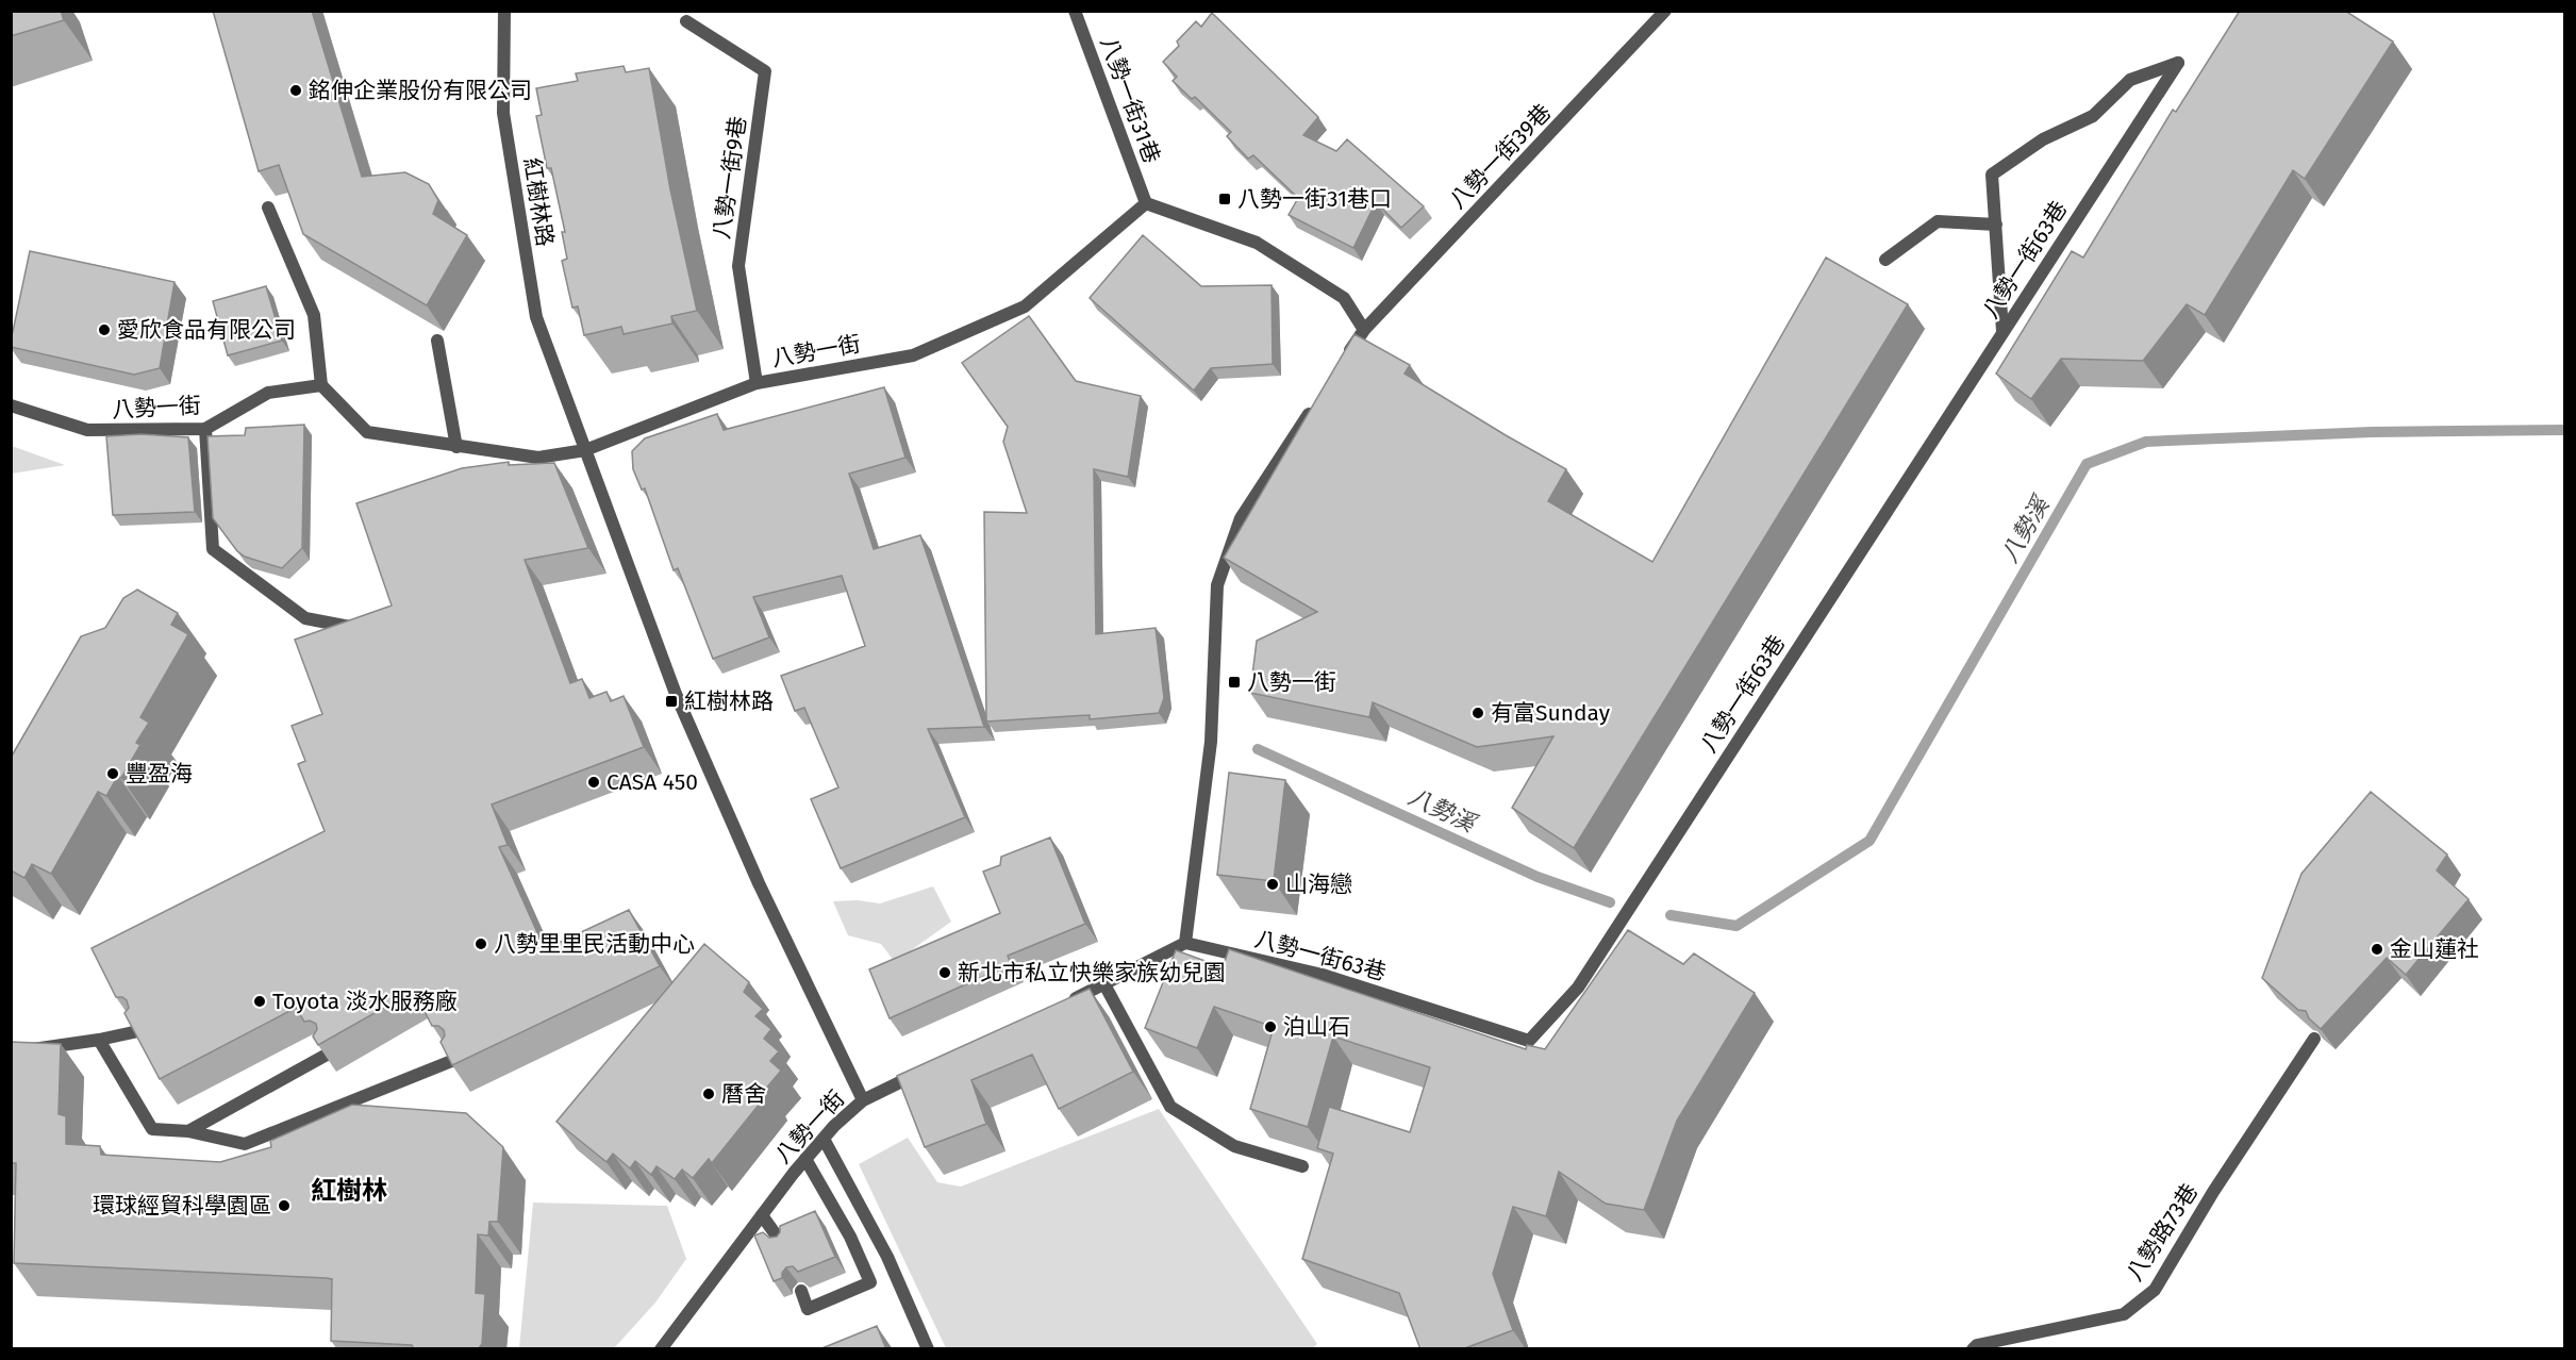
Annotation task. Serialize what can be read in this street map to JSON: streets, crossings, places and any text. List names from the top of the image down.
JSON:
{
  "streets": {
    "street": [
      "八勢一街31巷",
      "八勢一街39巷",
      "八勢一街9巷",
      "紅樹林路",
      "八勢一街63巷",
      "八勢一街",
      "八勢路73巷"
    ]
  },
  "crossings": [
    ["八勢一街31巷", "八勢一街"],
    ["八勢一街9巷", "八勢一街"],
    ["紅樹林路", "八勢一街"]
  ],
  "districts": ["紅樹林"],
  "water": ["八勢溪"],
  "places": {
    "other": [
      "銘伸企業股份有限公司",
      "愛欣食品有限公司",
      "有富Sunday",
      "豐盈海",
      "CASA 450",
      "山海戀",
      "八勢里里民活動中心",
      "金山蓮社",
      "新北市私立快樂家族幼兒園",
      "Toyota 淡水服務廠",
      "泊山石",
      "曆舍",
      "環球經貿科學園區"
    ],
    "transit": ["八勢一街31巷口", "八勢一街", "紅樹林路"]
  }
}
